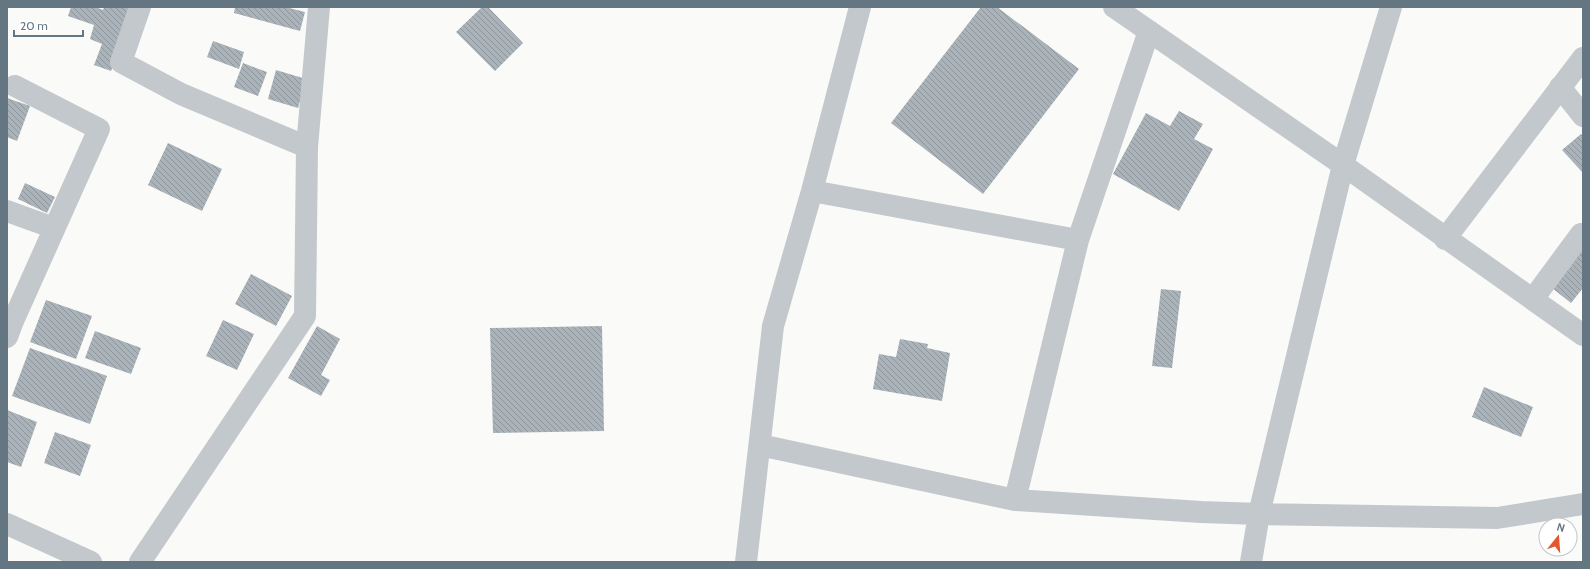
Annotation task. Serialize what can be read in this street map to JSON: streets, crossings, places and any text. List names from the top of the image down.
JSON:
{
  "scale_bar": "20 m",
  "north": "top"
}
